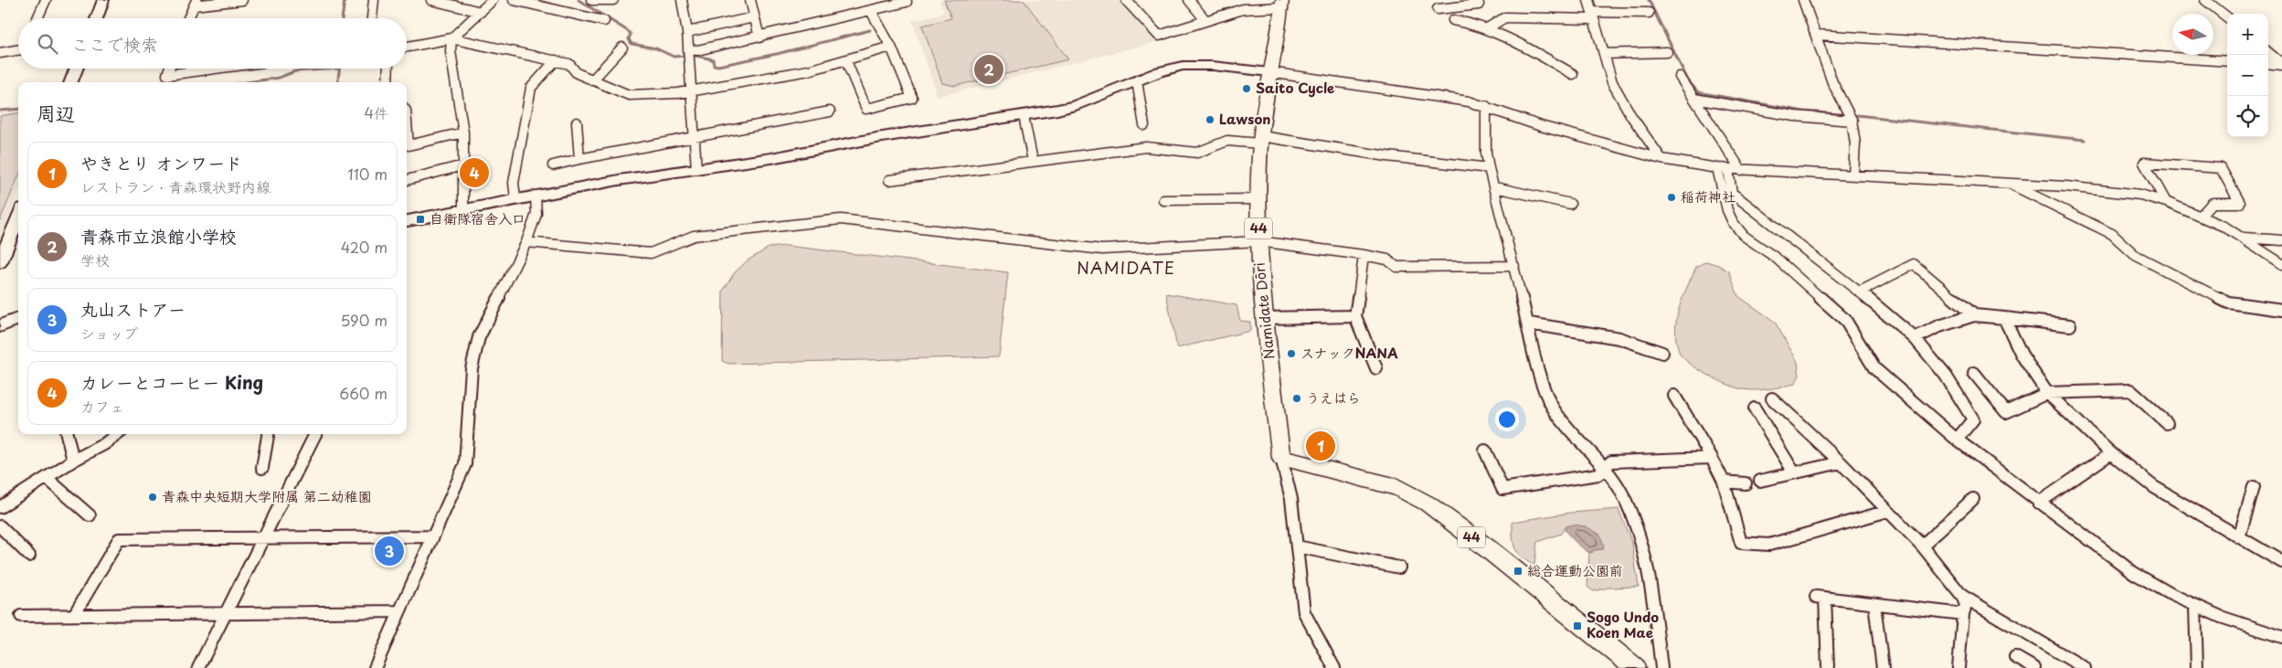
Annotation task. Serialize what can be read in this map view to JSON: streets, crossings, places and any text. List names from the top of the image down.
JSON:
{
  "streets": {
    "main road": ["44", "Namidate Dōri"]
  },
  "crossings": [
    ["44", "Namidate Dōri"]
  ],
  "districts": ["NAMIDATE"],
  "places": {
    "other": [
      "Saito Cycle",
      "Lawson",
      "稲荷神社",
      "スナックNANA",
      "うえはら",
      "青森中央短期大学附属 第二幼稚園"
    ],
    "transit": ["自衛隊宿舎入口", "総合運動公園前", "Sogo Undo Koen Mae"]
  },
  "north": "left",
  "page": {
    "map_buttons": ["+", "−"],
    "search": "ここで検索",
    "pins": [
      "2",
      "4",
      "1",
      "3"
    ],
    "heading": ["周辺", "4件"],
    "list": [
      {
        "mark": "1",
        "name": "やきとり オンワード",
        "note": "レストラン · 青森環状野内線",
        "value": "110 m"
      },
      {
        "mark": "2",
        "name": "青森市立浪館小学校",
        "note": "学校",
        "value": "420 m"
      },
      {
        "mark": "3",
        "name": "丸山ストアー",
        "note": "ショップ",
        "value": "590 m"
      },
      {
        "mark": "4",
        "name": "カレーとコーヒー King",
        "note": "カフェ",
        "value": "660 m"
      }
    ]
  }
}
